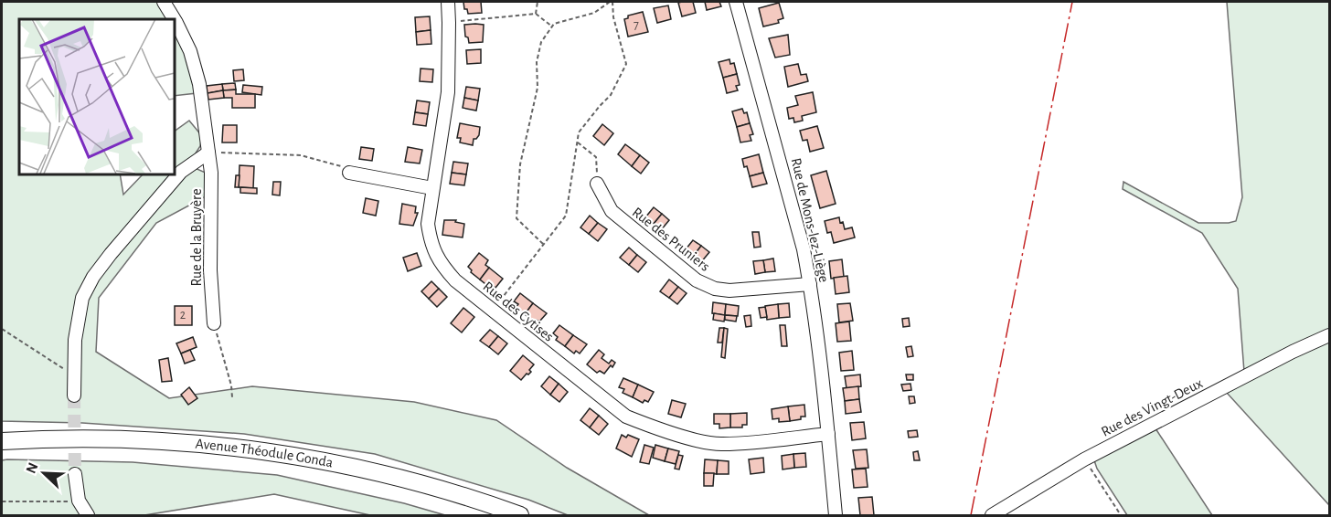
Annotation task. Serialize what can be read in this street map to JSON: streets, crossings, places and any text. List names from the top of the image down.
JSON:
{
  "streets": {
    "main road": ["Avenue Théodule Gonda"],
    "street": [
      "Rue de Mons-lez-Liège",
      "Rue de la Bruyère",
      "Rue des Pruniers",
      "Rue des Cytises",
      "Rue des Vingt-Deux"
    ]
  },
  "crossings": [
    ["Rue de Mons-lez-Liège", "Rue des Pruniers"],
    ["Rue de Mons-lez-Liège", "Rue des Cytises"]
  ],
  "house_numbers": ["7", "2"],
  "north": "top left"
}
